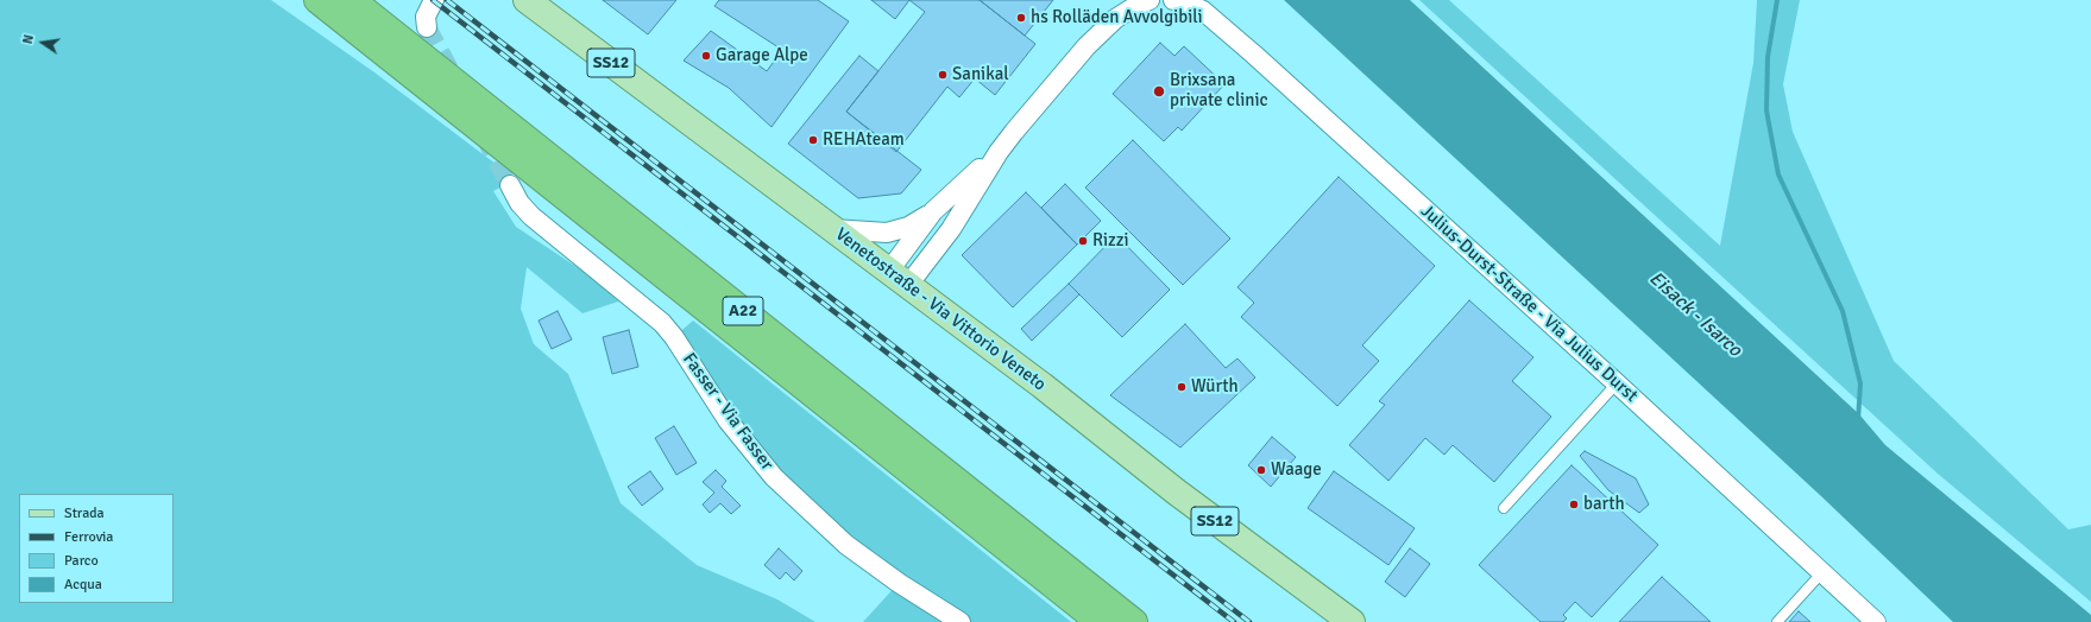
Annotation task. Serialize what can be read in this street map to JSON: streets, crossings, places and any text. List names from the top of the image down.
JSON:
{
  "streets": {
    "highway": ["A22"],
    "main road": ["SS12", "Venetostraße - Via Vittorio Veneto"],
    "street": ["Julius-Durst-Straße - Via Julius Durst", "Fasser - Via Fasser"]
  },
  "water": ["Eisack - Isarco"],
  "places": [
    "hs Rolläden Avvolgibili",
    "Garage Alpe",
    "Sanikal",
    "Brixsana private clinic",
    "REHAteam",
    "Rizzi",
    "Würth",
    "Waage",
    "barth"
  ],
  "legend": [
    "Strada",
    "Ferrovia",
    "Parco",
    "Acqua"
  ],
  "north": "left"
}
